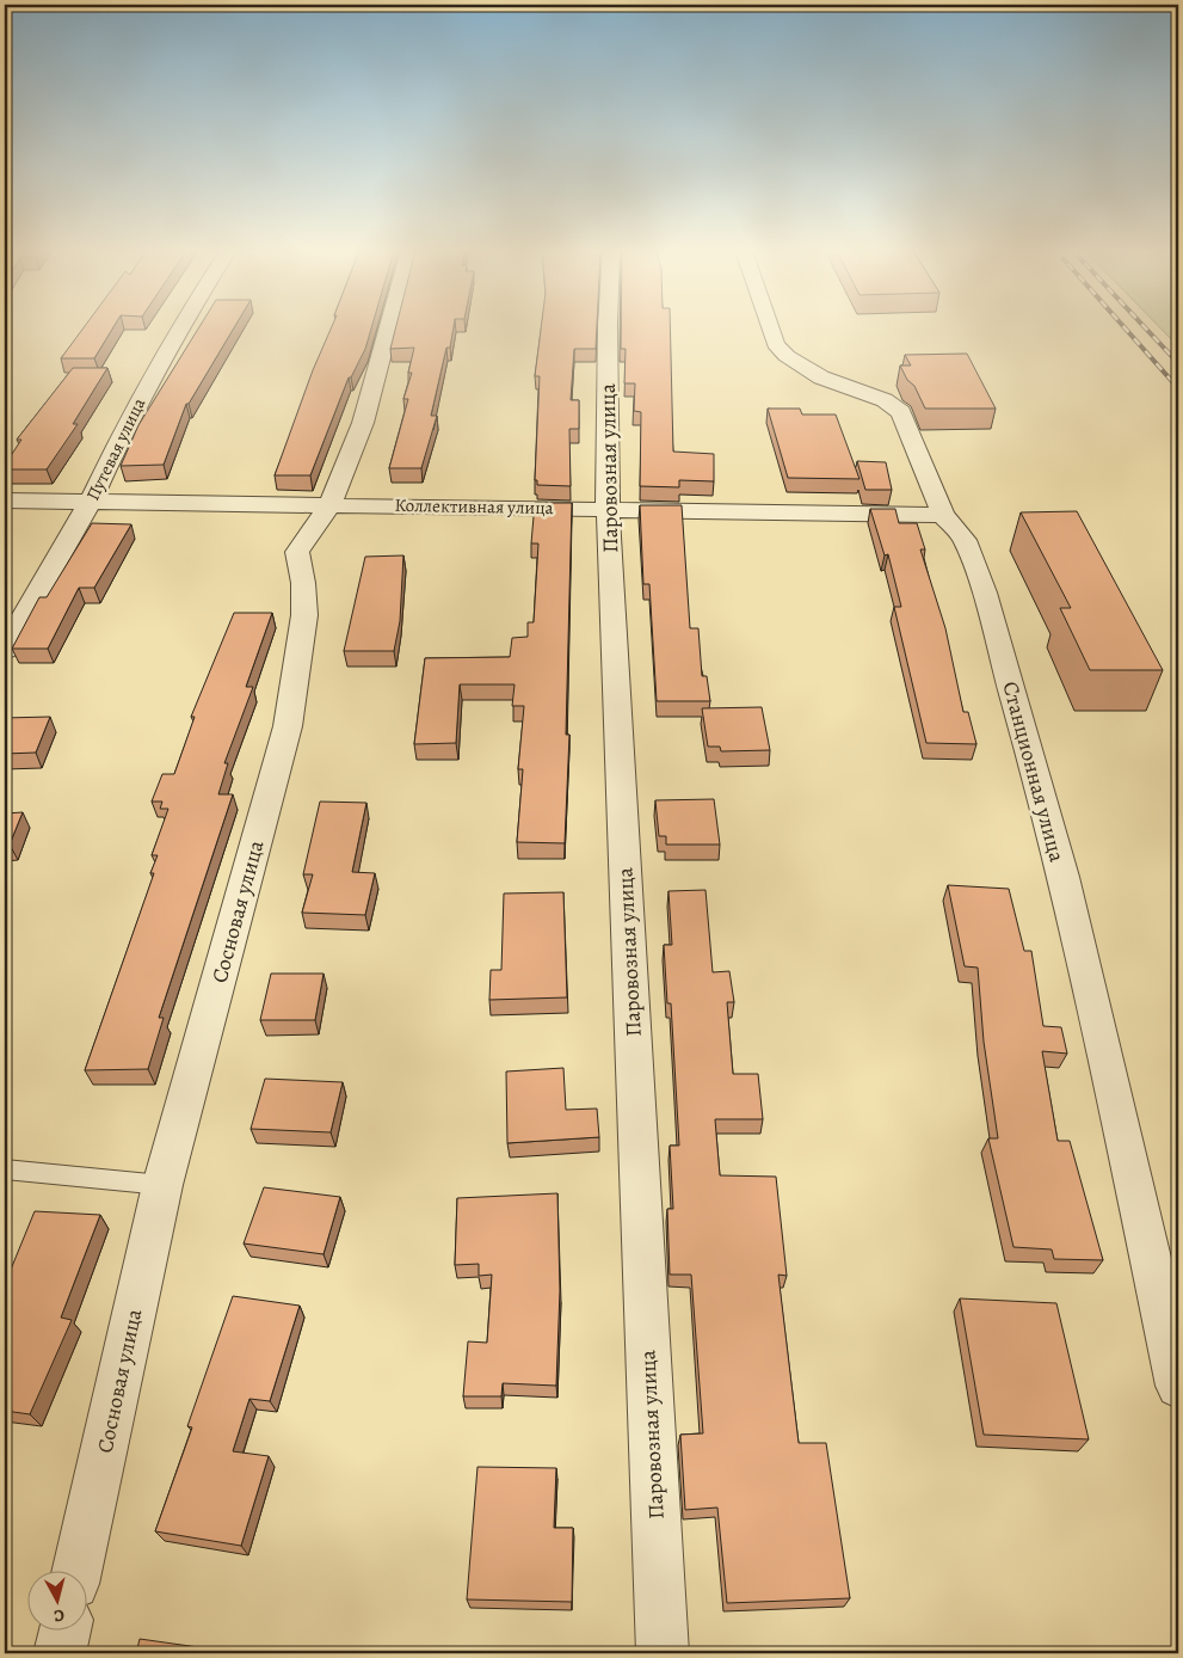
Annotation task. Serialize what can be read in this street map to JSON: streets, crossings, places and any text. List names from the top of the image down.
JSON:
{
  "streets": {
    "street": [
      "Путевая улица",
      "Паровозная улица",
      "Коллективная улица",
      "Станционная улица",
      "Сосновая улица"
    ]
  },
  "crossings": [
    ["Путевая улица", "Коллективная улица"],
    ["Паровозная улица", "Коллективная улица"],
    ["Коллективная улица", "Станционная улица"],
    ["Коллективная улица", "Сосновая улица"]
  ],
  "north": "bottom"
}
